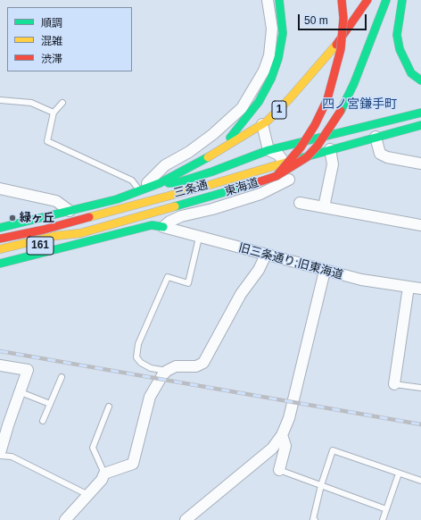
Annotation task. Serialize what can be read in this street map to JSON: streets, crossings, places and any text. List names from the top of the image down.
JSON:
{
  "streets": {
    "main road": [
      "1",
      "東海道",
      "三条通",
      "161"
    ],
    "street": ["旧三条通り;旧東海道"]
  },
  "crossings": [
    ["1", "三条通"],
    ["東海道", "161"]
  ],
  "districts": ["四ノ宮鎌手町"],
  "places": ["緑ヶ丘"],
  "legend": ["順調", "混雑", "渋滞"],
  "scale_bar": "50 m"
}
